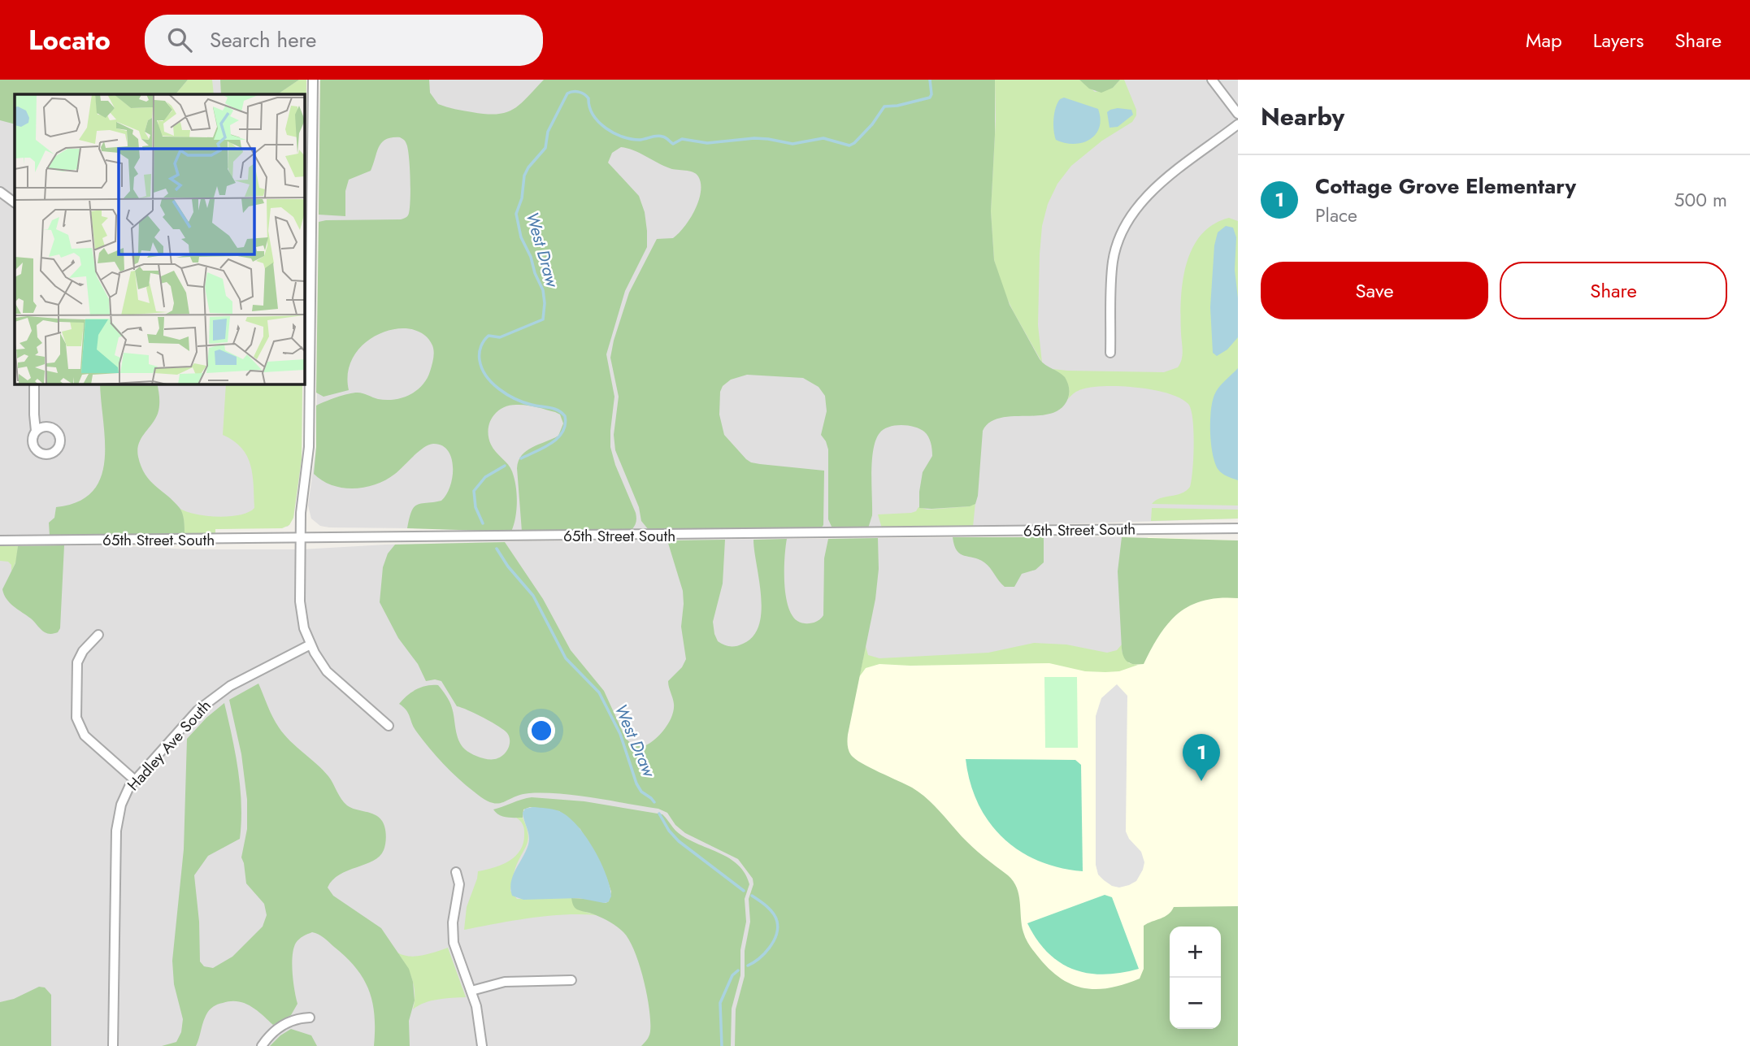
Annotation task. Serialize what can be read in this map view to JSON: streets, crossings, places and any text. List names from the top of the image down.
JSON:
{
  "streets": {
    "street": ["65th Street South", "Hadley Ave South"]
  },
  "water": ["West Draw"],
  "page": {
    "header": "Locato",
    "search": "Search here",
    "nav": ["Map", "Layers", "Share"],
    "heading": "Nearby",
    "list": [
      {
        "mark": "1",
        "name": "Cottage Grove Elementary",
        "note": "Place",
        "value": "500 m"
      }
    ],
    "buttons": ["Save", "Share"],
    "pins": "1",
    "map_buttons": ["+", "−"]
  }
}
